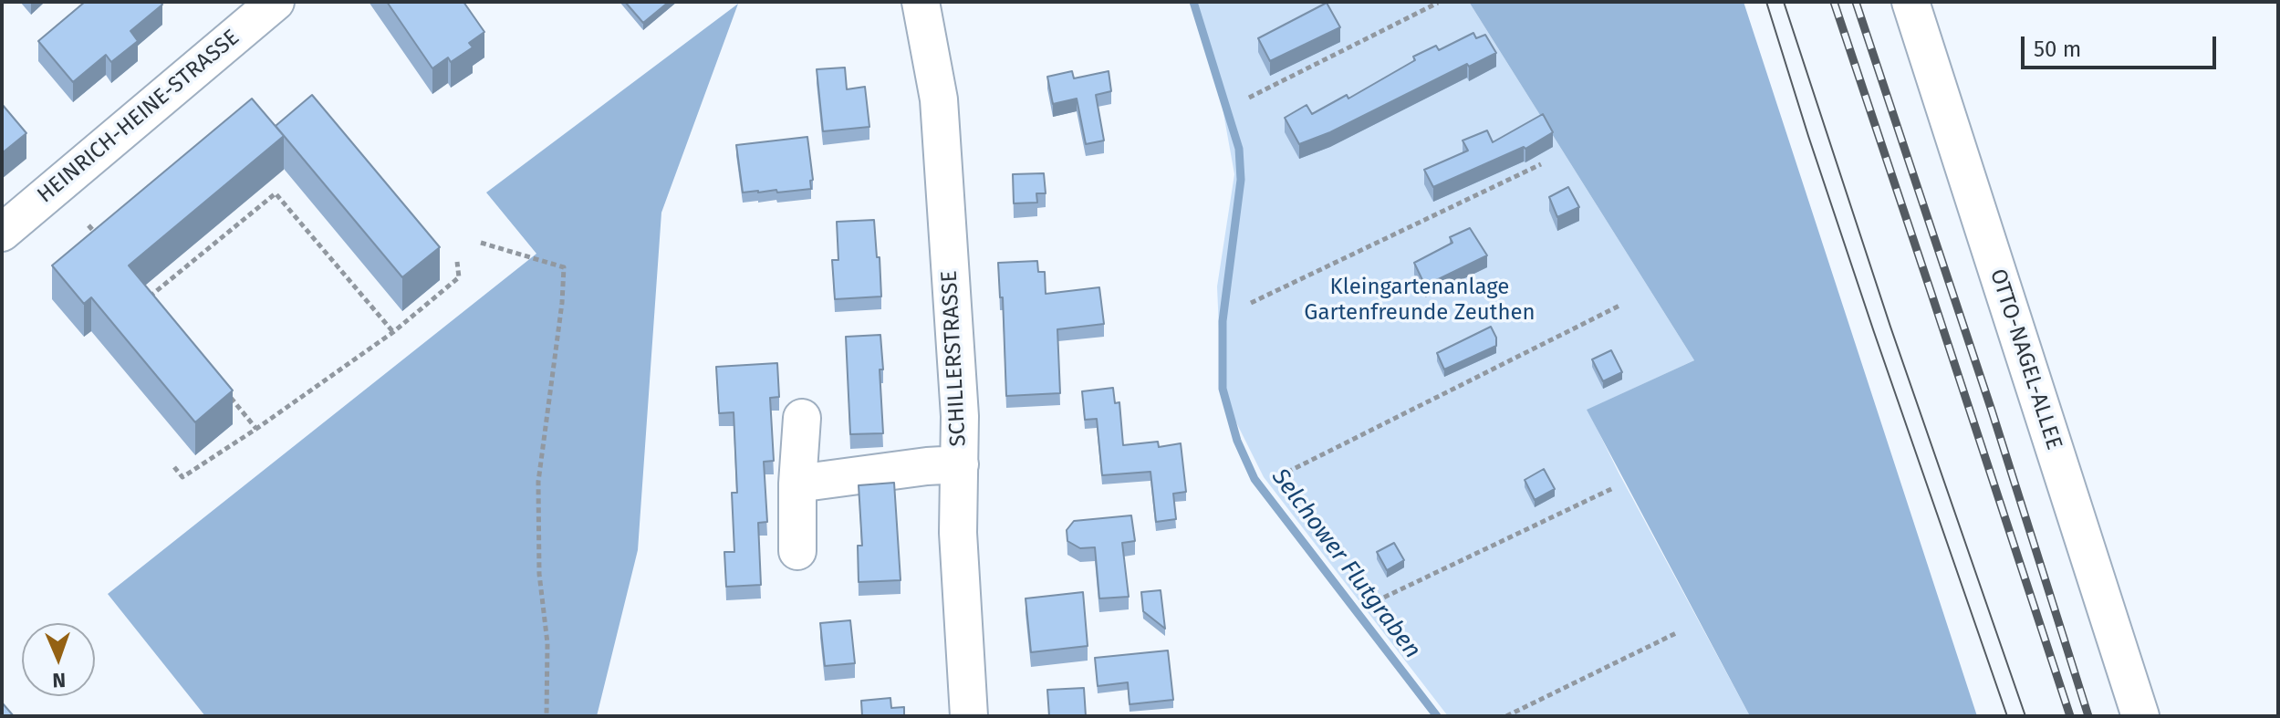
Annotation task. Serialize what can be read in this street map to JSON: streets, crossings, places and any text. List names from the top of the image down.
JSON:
{
  "streets": {
    "street": ["HEINRICH-HEINE-STRASSE", "SCHILLERSTRASSE", "OTTO-NAGEL-ALLEE"]
  },
  "water": ["Selchower Flutgraben"],
  "parks": ["Kleingartenanlage Gartenfreunde Zeuthen"],
  "scale_bar": "50 m",
  "north": "bottom"
}
